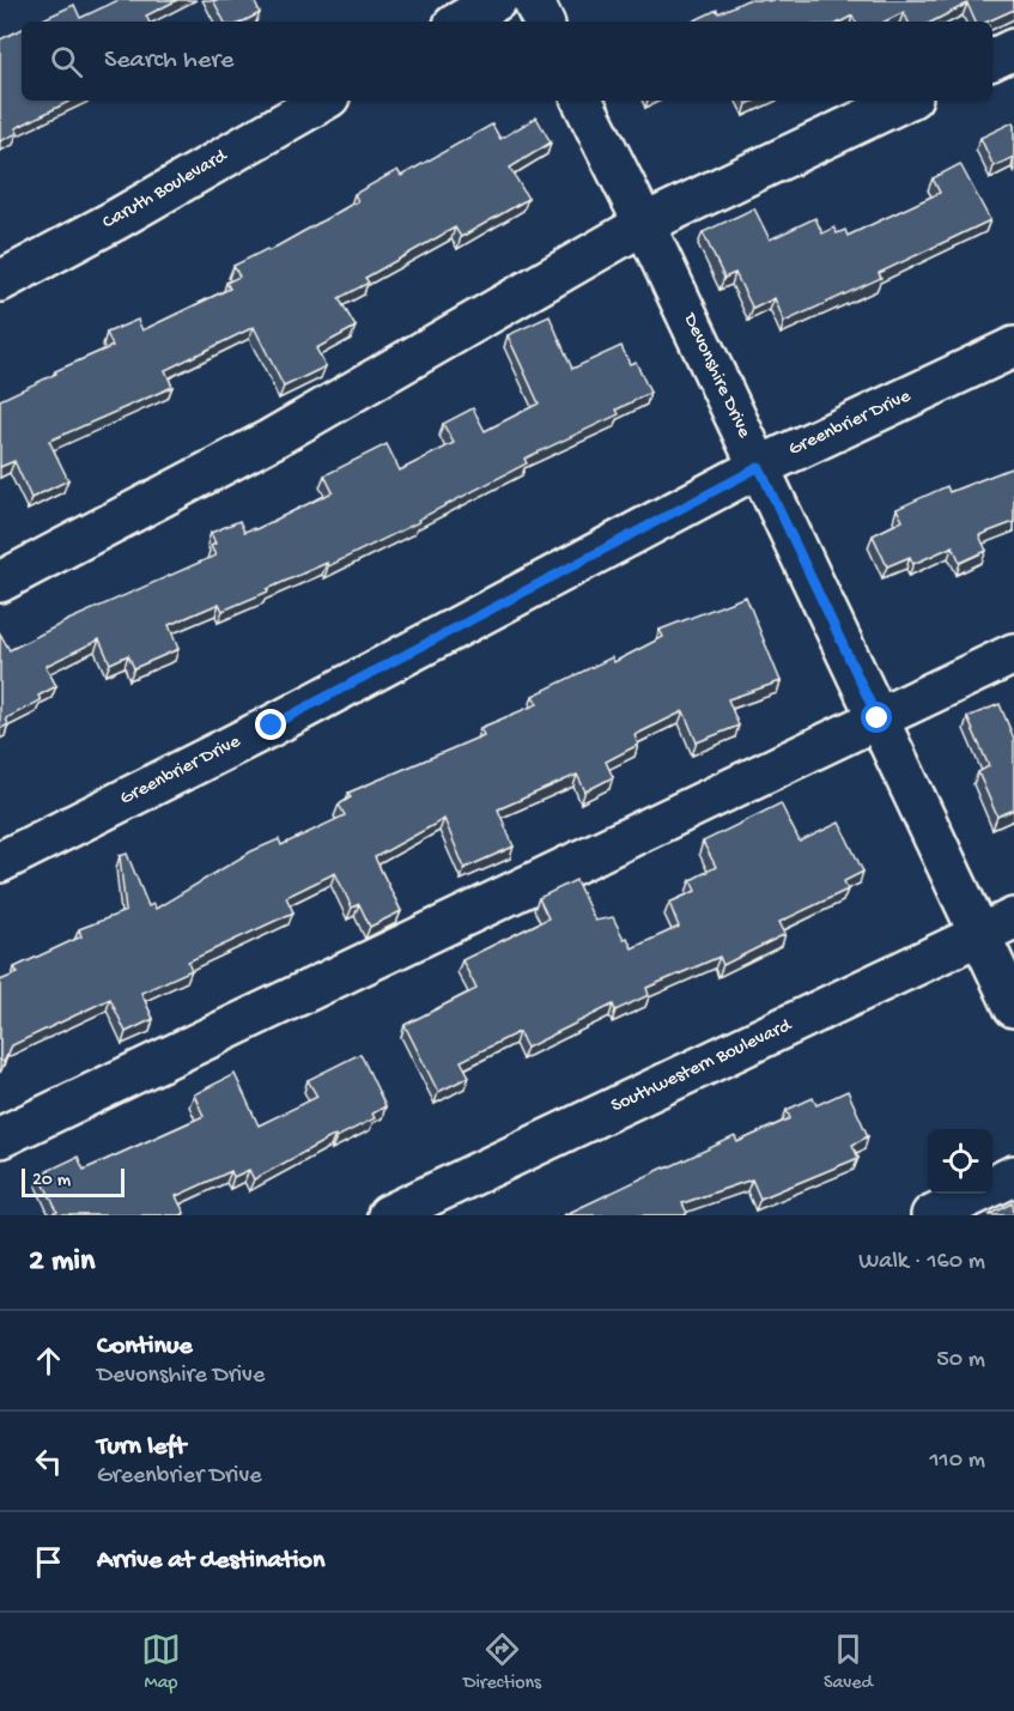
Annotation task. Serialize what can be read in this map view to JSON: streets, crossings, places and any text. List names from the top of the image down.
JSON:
{
  "streets": {
    "street": [
      "Caruth Boulevard",
      "Devonshire Drive",
      "Greenbrier Drive",
      "Southwestern Boulevard"
    ]
  },
  "crossings": [
    ["Devonshire Drive", "Greenbrier Drive"],
    ["Devonshire Drive", "Southwestern Boulevard"]
  ],
  "scale_bar": "20 m",
  "page": {
    "search": "Search here",
    "scale": "20 m",
    "heading": ["2 min", "Walk · 160 m"],
    "list": [
      ["Continue", "Devonshire Drive", "50 m"],
      ["Turn left", "Greenbrier Drive", "110 m"],
      "Arrive at destination"
    ],
    "nav": ["Map", "Directions", "Saved"]
  }
}
